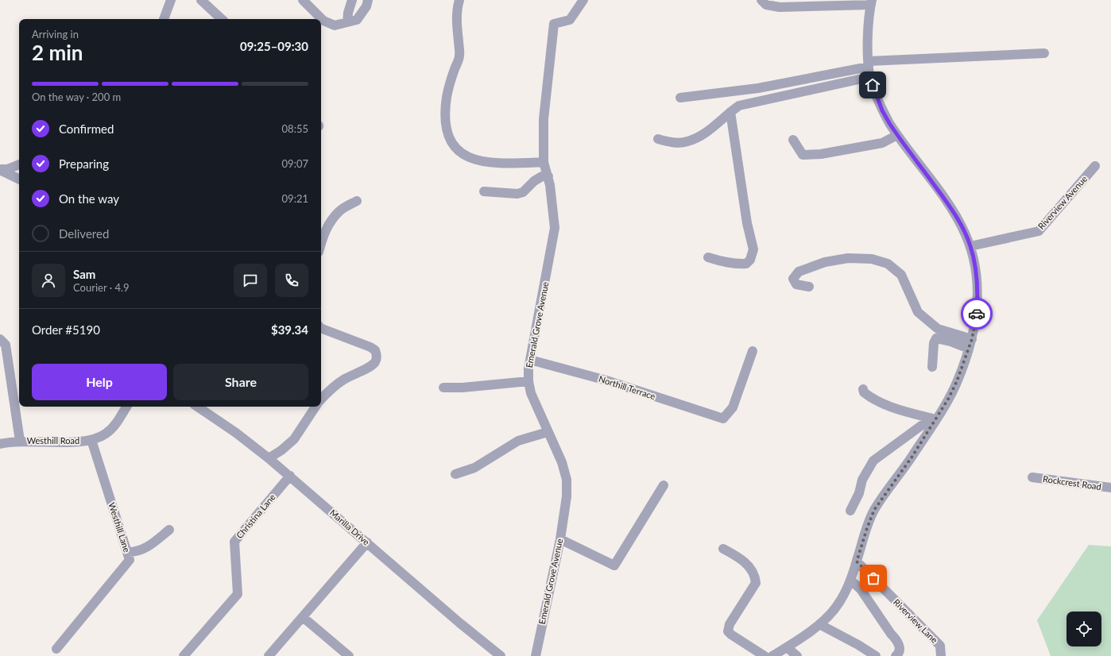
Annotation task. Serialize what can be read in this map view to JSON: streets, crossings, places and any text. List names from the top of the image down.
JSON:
{
  "streets": {
    "street": [
      "Riverview Avenue",
      "Emerald Grove Avenue",
      "Northill Terrace",
      "Westhill Road",
      "Rockcrest Road",
      "Christina Lane",
      "Westhill Lane",
      "Marilla Drive",
      "Riverview Lane"
    ]
  },
  "crossings": [
    ["Emerald Grove Avenue", "Northill Terrace"],
    ["Westhill Road", "Westhill Lane"],
    ["Christina Lane", "Marilla Drive"]
  ],
  "page": {
    "heading": ["2 min", "Arriving in", "09:25–09:30"],
    "panel": [
      "Sam",
      "Courier · 4.9",
      "Order #5190",
      "$39.34"
    ],
    "bar": "On the way · 200 m",
    "list": [
      ["Confirmed", "08:55"],
      ["Preparing", "09:07"],
      ["On the way", "09:21"],
      "Delivered"
    ],
    "buttons": ["Help", "Share"]
  }
}
